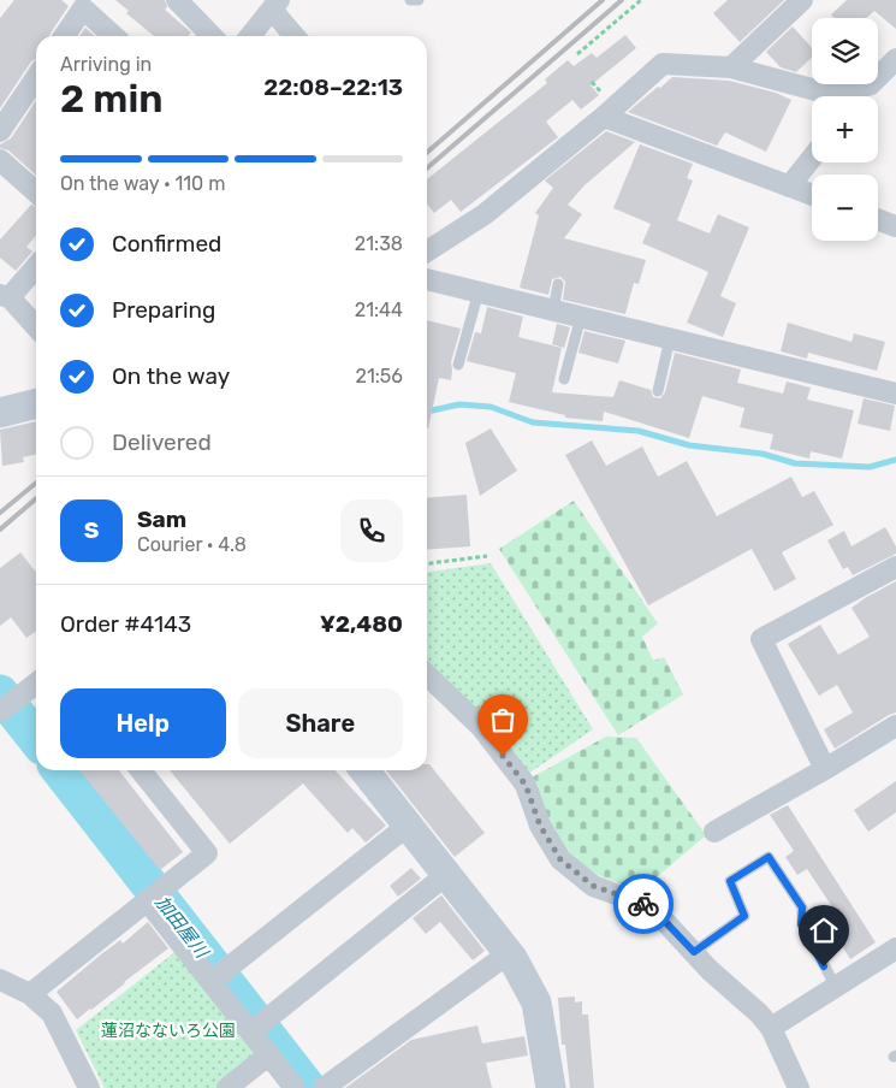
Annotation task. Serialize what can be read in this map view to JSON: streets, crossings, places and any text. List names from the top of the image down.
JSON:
{
  "water": ["加田屋川"],
  "parks": ["蓮沼なないろ公園"],
  "page": {
    "map_buttons": ["+", "−"],
    "heading": ["2 min", "Arriving in", "22:08–22:13"],
    "panel": [
      "Sam",
      "Courier · 4.8",
      "Order #4143",
      "¥2,480"
    ],
    "bar": "On the way · 110 m",
    "list": [
      ["Confirmed", "21:38"],
      ["Preparing", "21:44"],
      ["On the way", "21:56"],
      "Delivered"
    ],
    "round": "S",
    "buttons": ["Help", "Share"]
  }
}
